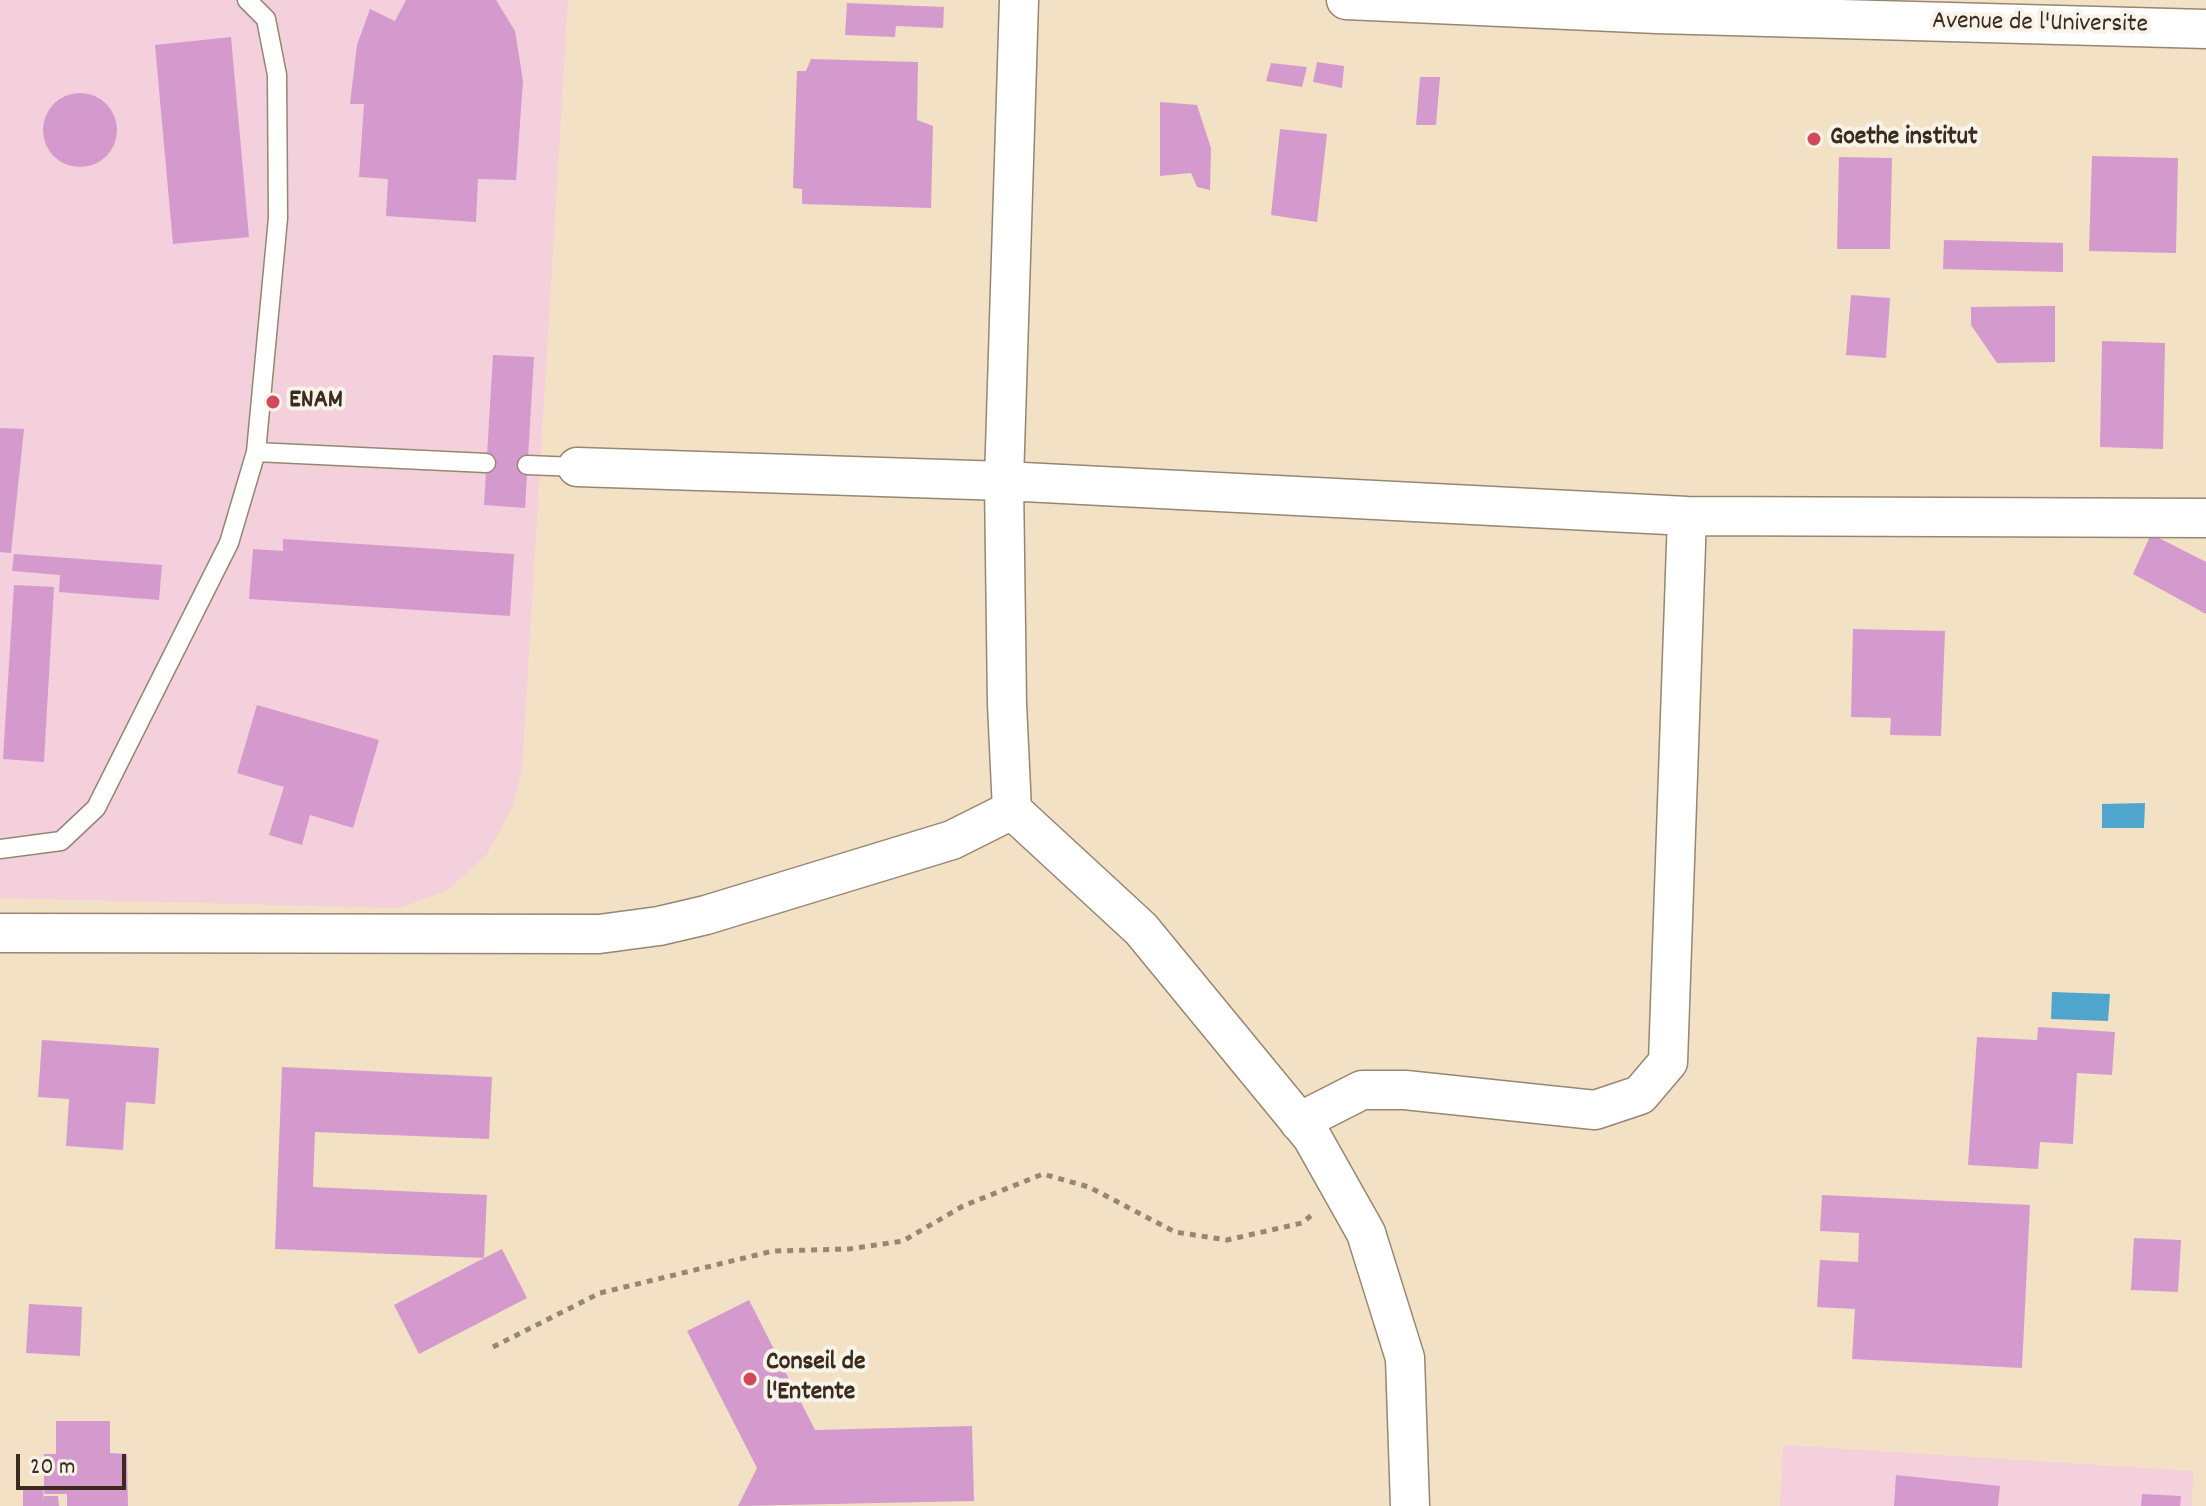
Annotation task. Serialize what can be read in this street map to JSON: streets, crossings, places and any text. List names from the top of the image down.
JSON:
{
  "streets": {
    "street": ["Avenue de l'Universite"]
  },
  "places": ["Goethe institut", "ENAM", "Conseil de l'Entente"],
  "scale_bar": "20 m"
}
